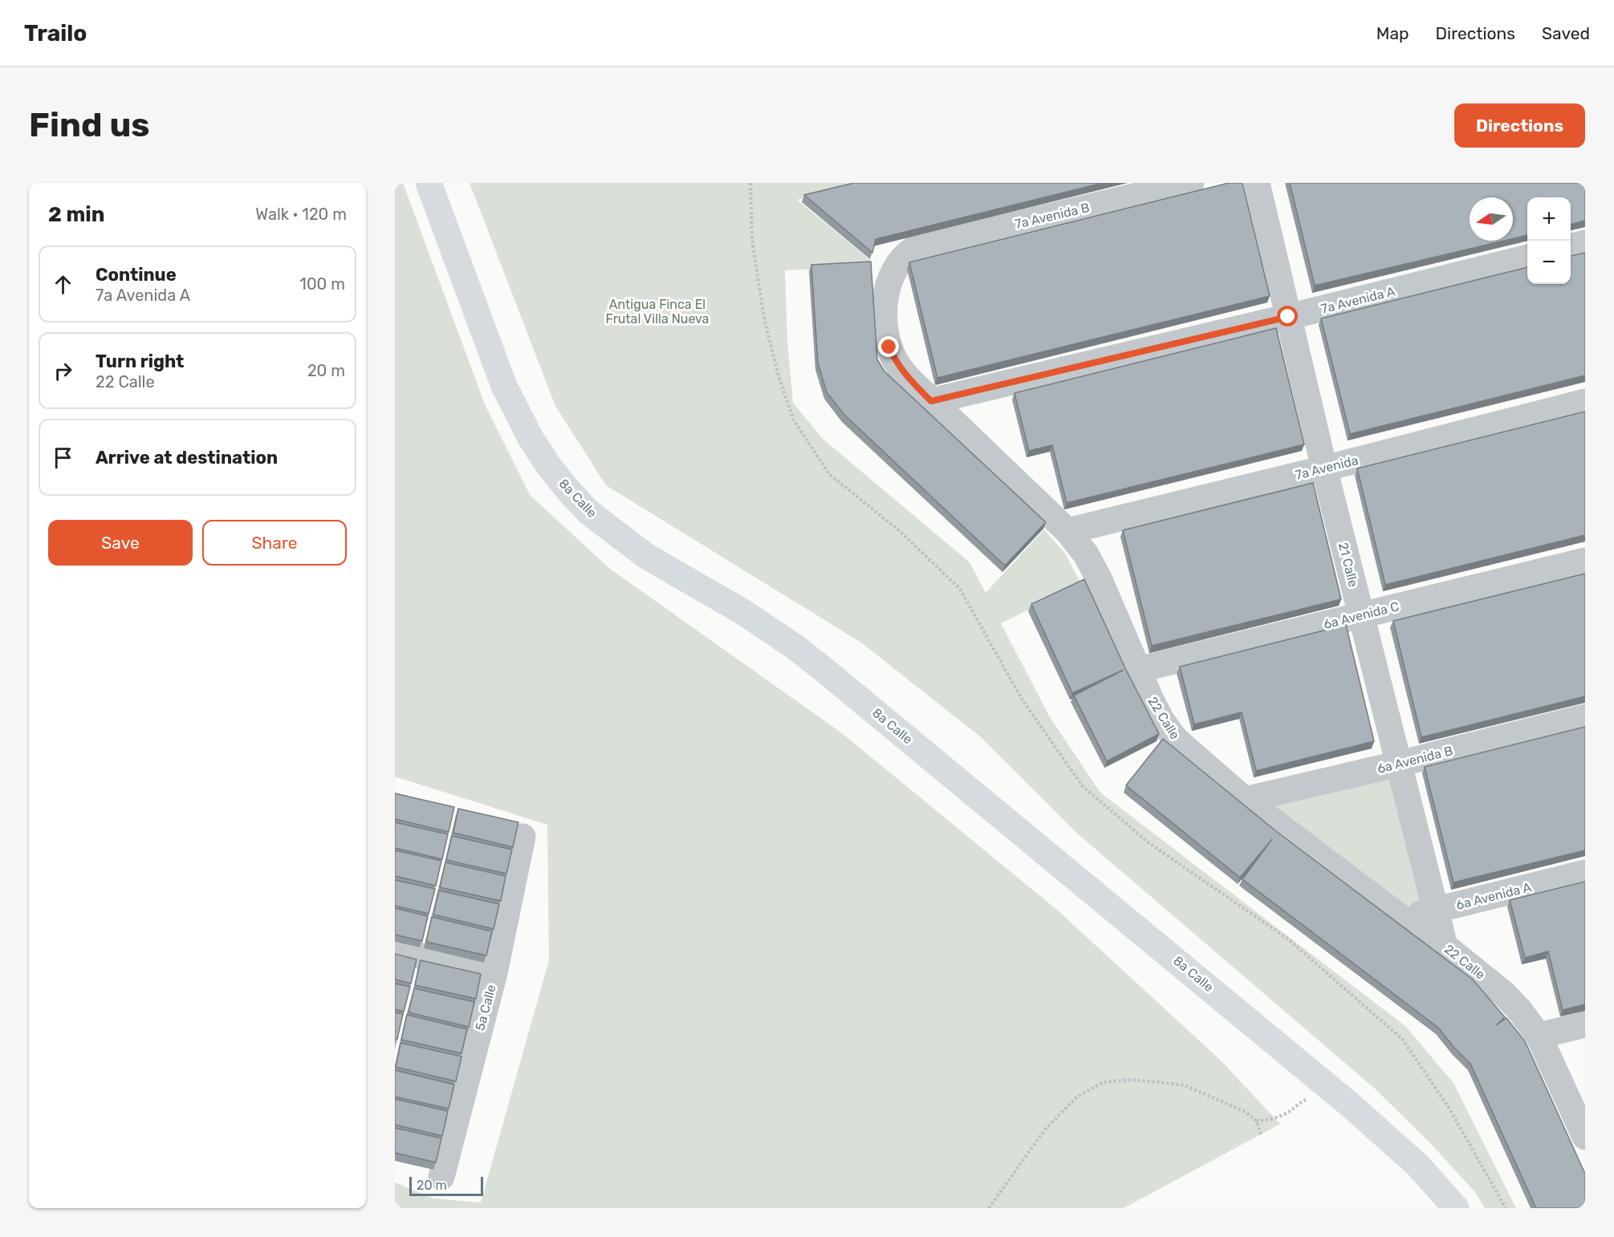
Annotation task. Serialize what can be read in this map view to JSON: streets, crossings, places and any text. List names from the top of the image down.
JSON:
{
  "streets": {
    "main road": ["8a Calle"],
    "street": [
      "7a Avenida B",
      "7a Avenida A",
      "7a Avenida",
      "21 Calle",
      "6a Avenida C",
      "22 Calle",
      "6a Avenida B",
      "6a Avenida A",
      "5a Calle"
    ]
  },
  "crossings": [
    ["7a Avenida B", "22 Calle"],
    ["7a Avenida A", "21 Calle"],
    ["7a Avenida A", "22 Calle"],
    ["7a Avenida", "21 Calle"],
    ["7a Avenida", "22 Calle"],
    ["21 Calle", "6a Avenida C"],
    ["21 Calle", "22 Calle"],
    ["21 Calle", "6a Avenida B"],
    ["21 Calle", "6a Avenida A"],
    ["6a Avenida C", "22 Calle"],
    ["22 Calle", "6a Avenida B"],
    ["22 Calle", "6a Avenida A"]
  ],
  "parks": ["Antigua Finca El Frutal Villa Nueva"],
  "scale_bar": "20 m",
  "north": "left",
  "page": {
    "header": "Trailo",
    "nav": ["Map", "Directions", "Saved"],
    "buttons": [
      "Directions",
      ["Save", "Share"]
    ],
    "title": "Find us",
    "heading": ["2 min", "Walk · 120 m"],
    "map_buttons": ["+", "−"],
    "list": [
      ["Continue", "7a Avenida A", "100 m"],
      ["Turn right", "22 Calle", "20 m"],
      "Arrive at destination"
    ],
    "scale": "20 m"
  }
}
